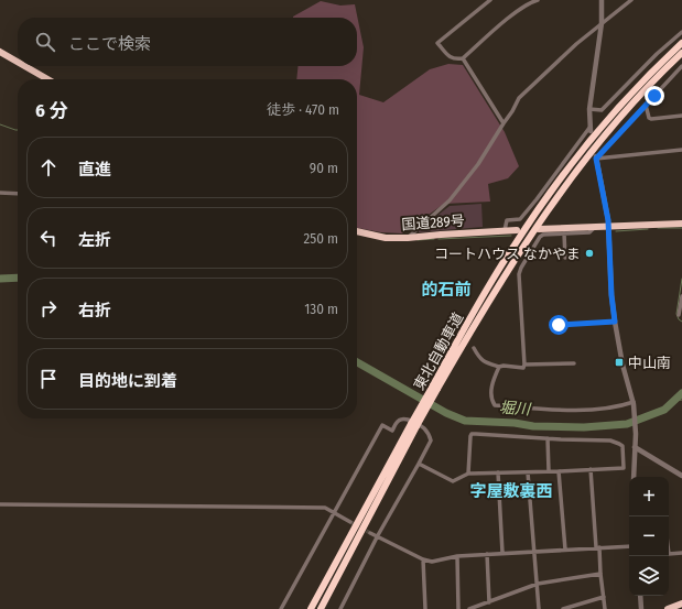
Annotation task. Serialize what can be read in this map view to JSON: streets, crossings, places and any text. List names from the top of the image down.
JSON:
{
  "streets": {
    "highway": ["国道289号", "東北自動車道"]
  },
  "districts": ["的石前", "字屋敷裏西"],
  "water": ["堀川"],
  "places": {
    "other": ["コートハウス なかやま"],
    "transit": ["中山南"]
  },
  "page": {
    "search": "ここで検索",
    "heading": ["6 分", "徒歩 · 470 m"],
    "list": [
      ["直進", "90 m"],
      ["左折", "250 m"],
      ["右折", "130 m"],
      "目的地に到着"
    ],
    "map_buttons": ["+", "−"]
  }
}
